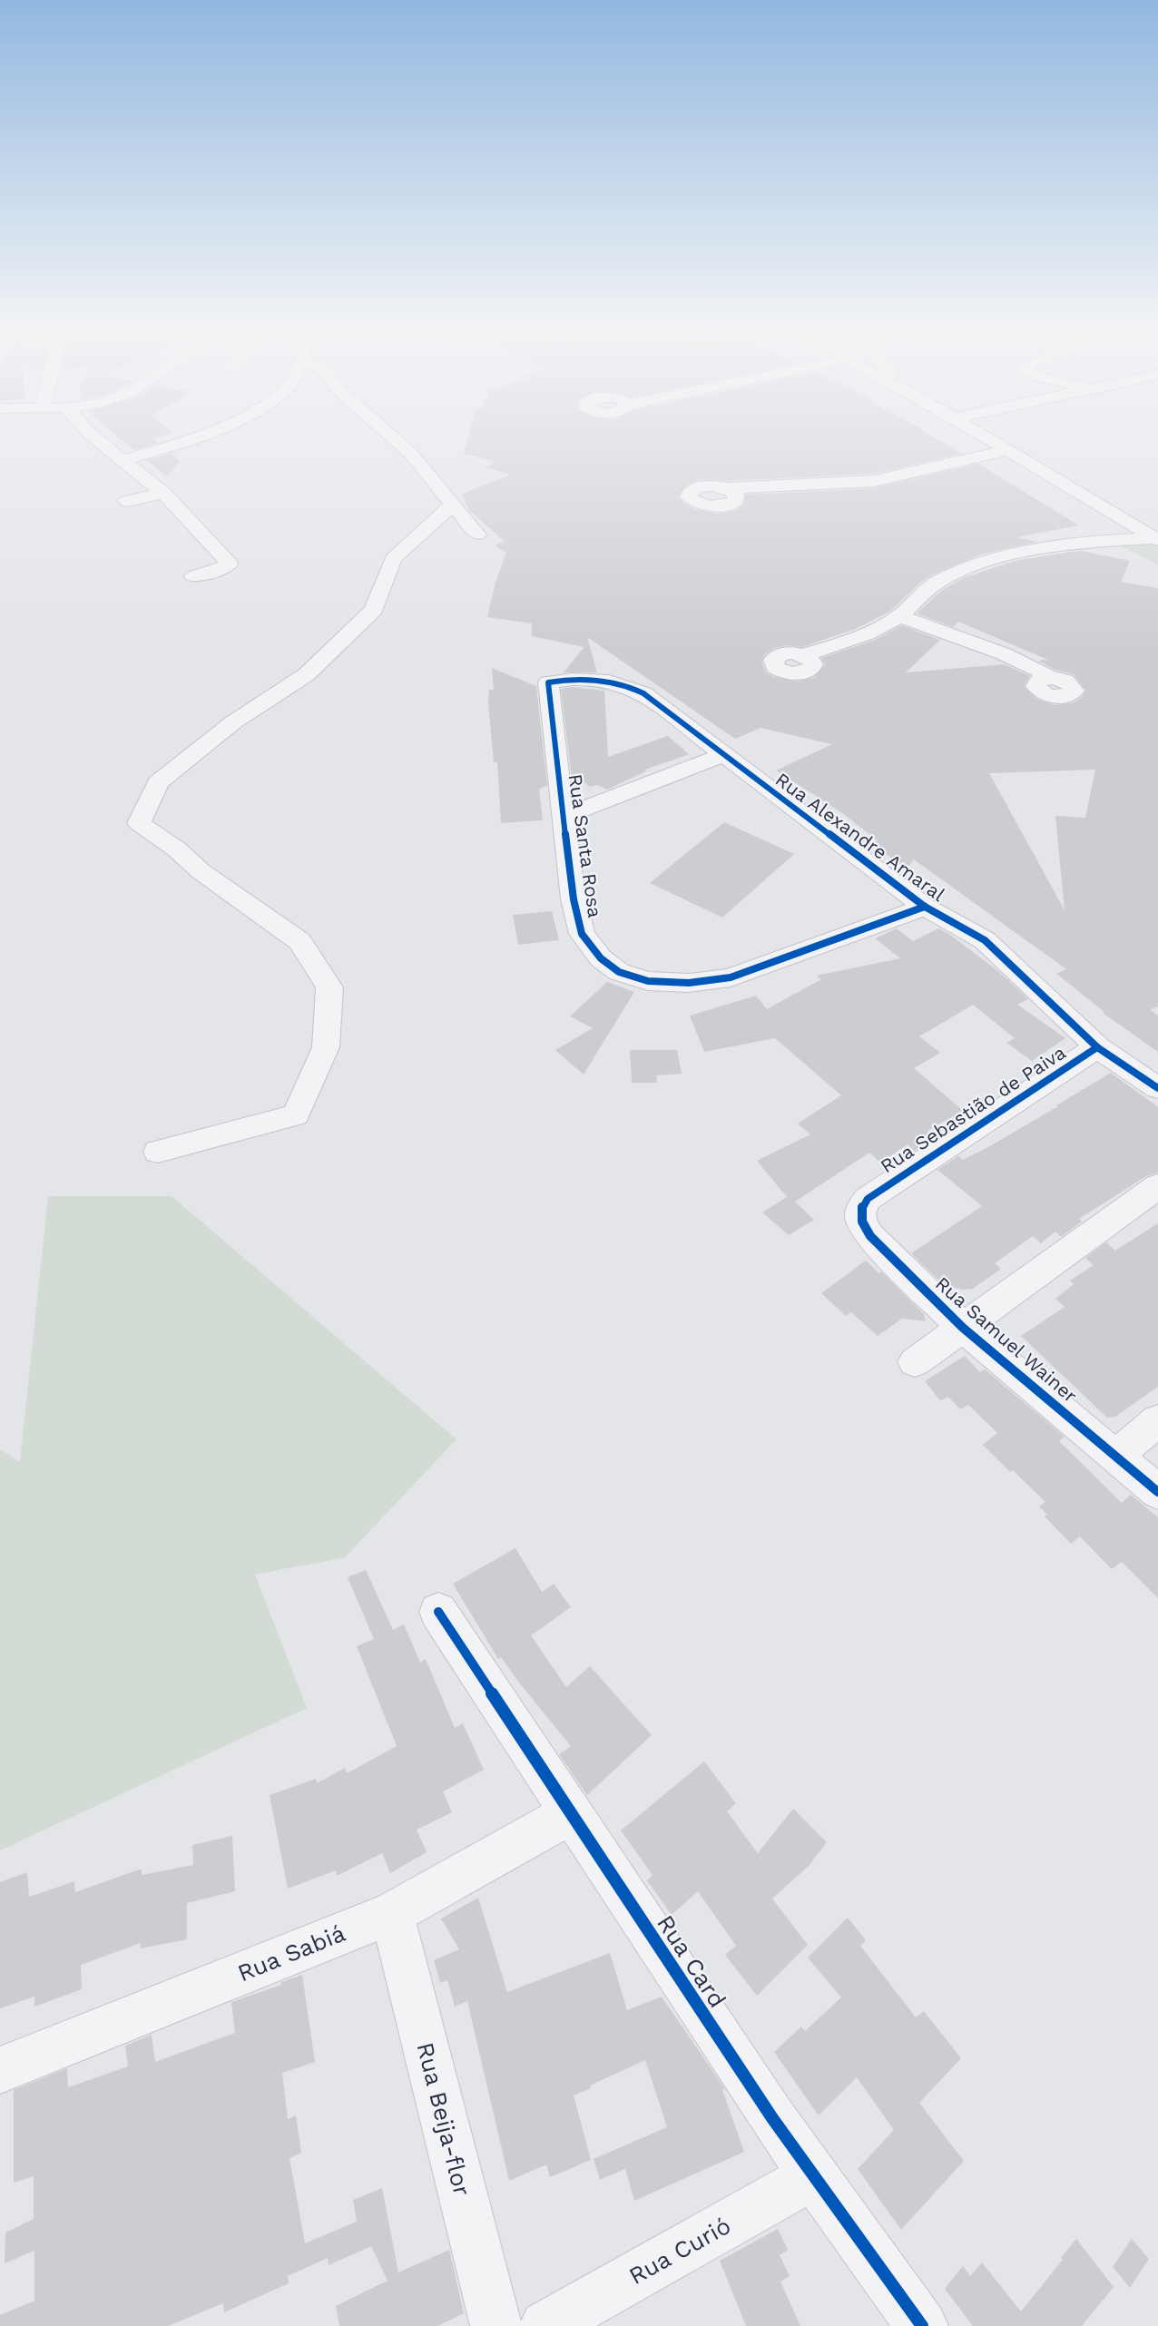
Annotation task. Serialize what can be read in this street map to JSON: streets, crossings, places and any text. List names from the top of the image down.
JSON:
{
  "streets": {
    "street": [
      "Rua Alexandre Amaral",
      "Rua Santa Rosa",
      "Rua Sebastião de Paiva",
      "Rua Samuel Wainer",
      "Rua Sabiá",
      "Rua Card",
      "Rua Beija-flor",
      "Rua Curió"
    ]
  },
  "crossings": [
    ["Rua Alexandre Amaral", "Rua Santa Rosa"],
    ["Rua Alexandre Amaral", "Rua Sebastião de Paiva"],
    ["Rua Sebastião de Paiva", "Rua Samuel Wainer"],
    ["Rua Sabiá", "Rua Card"],
    ["Rua Sabiá", "Rua Beija-flor"],
    ["Rua Card", "Rua Curió"]
  ]
}
